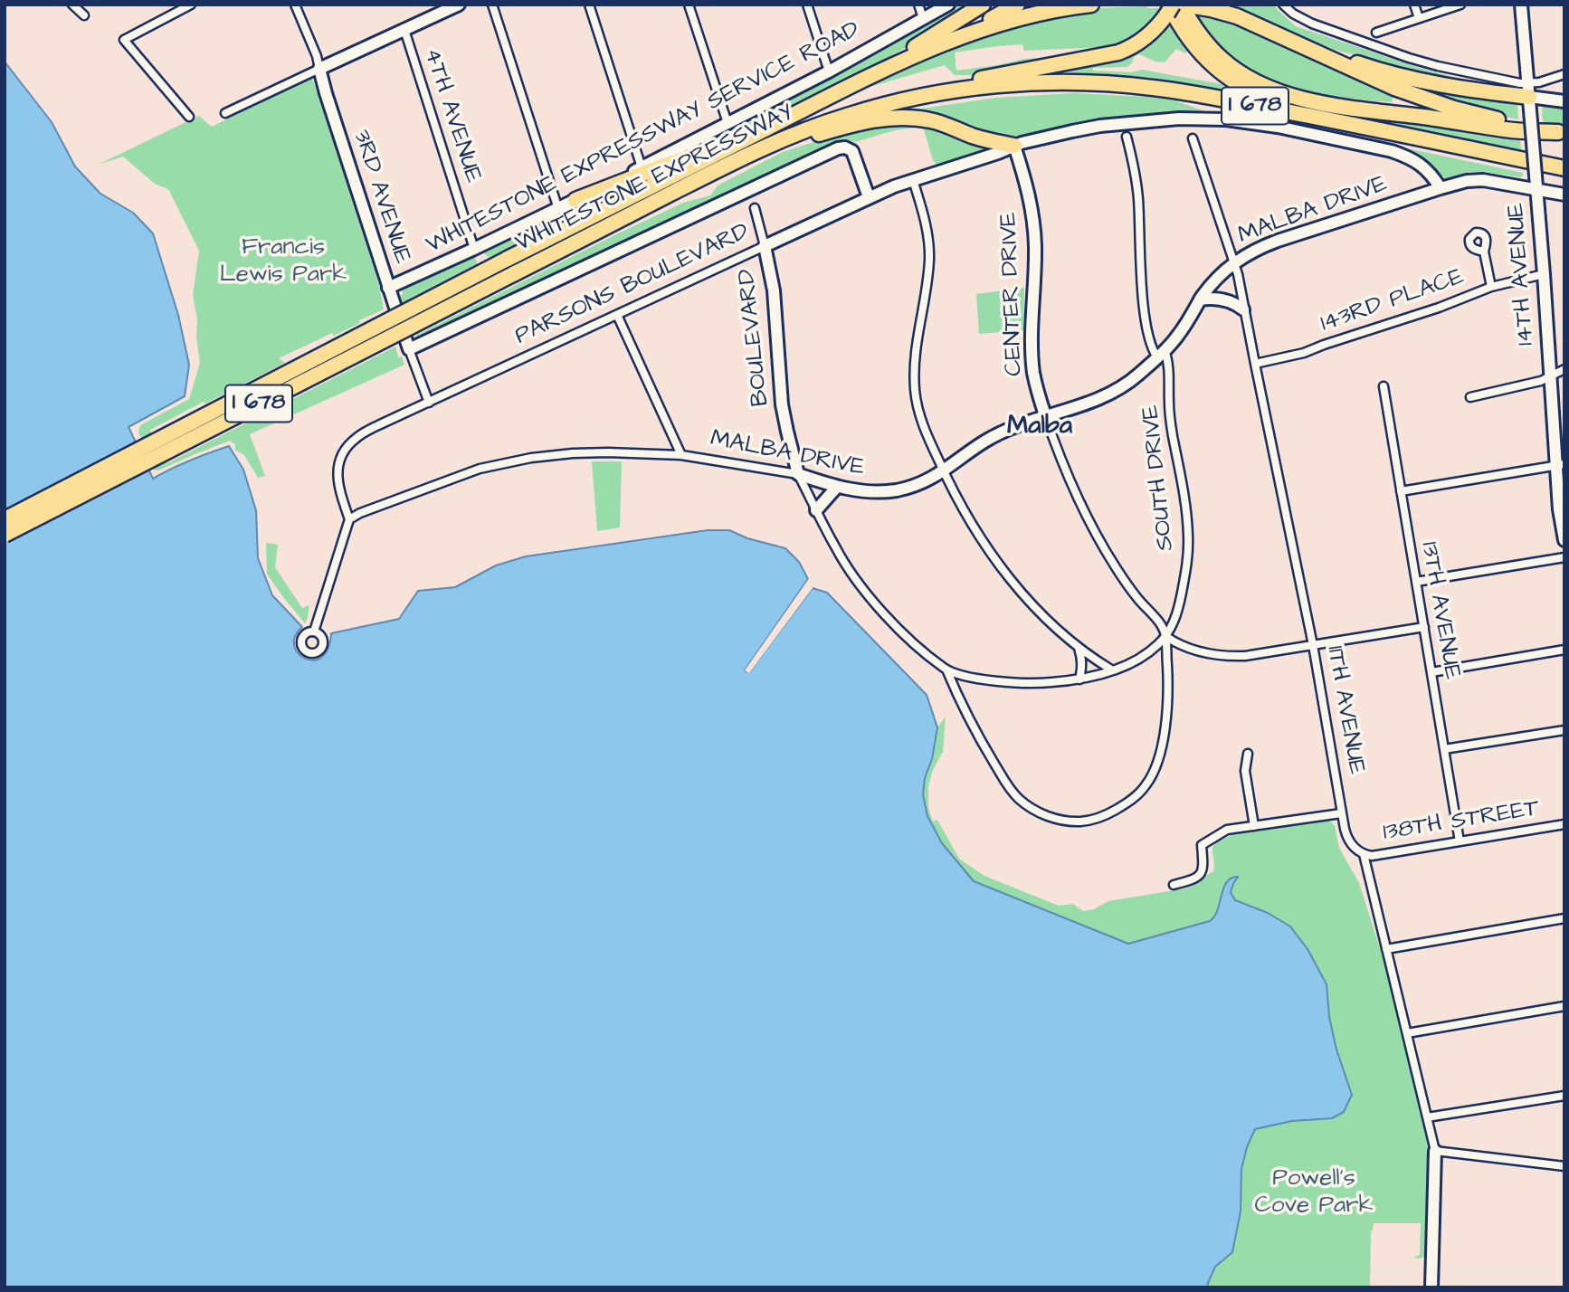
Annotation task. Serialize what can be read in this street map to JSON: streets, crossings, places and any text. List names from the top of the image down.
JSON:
{
  "streets": {
    "highway": ["I 678", "WHITESTONE EXPRESSWAY"],
    "street": [
      "4TH AVENUE",
      "WHITESTONE EXPRESSWAY SERVICE ROAD",
      "3RD AVENUE",
      "MALBA DRIVE",
      "14TH AVENUE",
      "PARSONS BOULEVARD",
      "CENTER DRIVE",
      "143RD PLACE",
      "BOULEVARD",
      "SOUTH DRIVE",
      "13TH AVENUE",
      "11TH AVENUE",
      "138TH STREET"
    ]
  },
  "crossings": [
    ["4TH AVENUE", "WHITESTONE EXPRESSWAY SERVICE ROAD"],
    ["WHITESTONE EXPRESSWAY SERVICE ROAD", "3RD AVENUE"],
    ["3RD AVENUE", "PARSONS BOULEVARD"],
    ["MALBA DRIVE", "PARSONS BOULEVARD"],
    ["MALBA DRIVE", "CENTER DRIVE"],
    ["MALBA DRIVE", "BOULEVARD"],
    ["MALBA DRIVE", "SOUTH DRIVE"],
    ["MALBA DRIVE", "11TH AVENUE"],
    ["14TH AVENUE", "143RD PLACE"],
    ["PARSONS BOULEVARD", "CENTER DRIVE"],
    ["PARSONS BOULEVARD", "BOULEVARD"],
    ["CENTER DRIVE", "BOULEVARD"],
    ["CENTER DRIVE", "SOUTH DRIVE"],
    ["143RD PLACE", "11TH AVENUE"],
    ["BOULEVARD", "SOUTH DRIVE"],
    ["13TH AVENUE", "138TH STREET"],
    ["11TH AVENUE", "138TH STREET"]
  ],
  "districts": ["Malba"],
  "parks": ["Francis Lewis Park", "Powell's Cove Park"]
}
